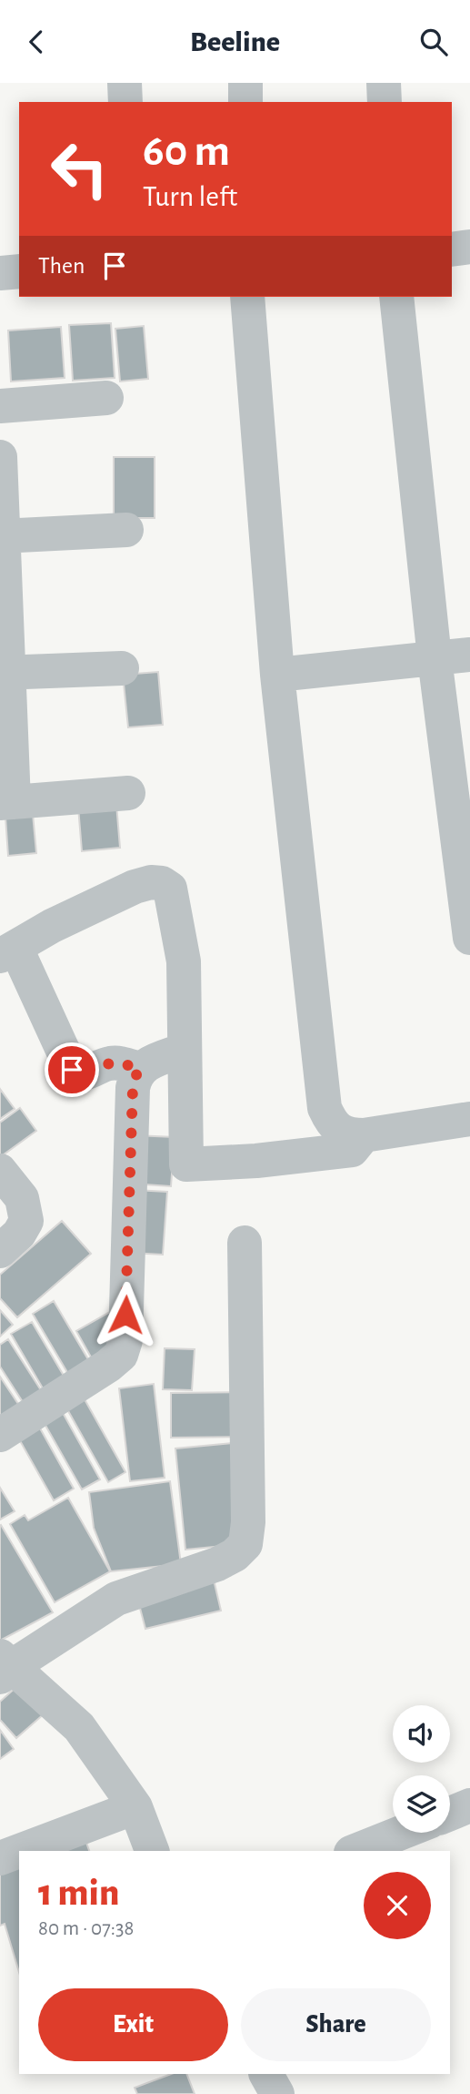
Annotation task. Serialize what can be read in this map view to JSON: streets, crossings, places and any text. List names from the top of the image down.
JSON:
{
  "page": {
    "header": "Beeline",
    "turn": ["60 m", "Turn left"],
    "then": "Then",
    "heading": ["1 min", "80 m · 07:38"],
    "buttons": ["Exit", "Share"]
  }
}
